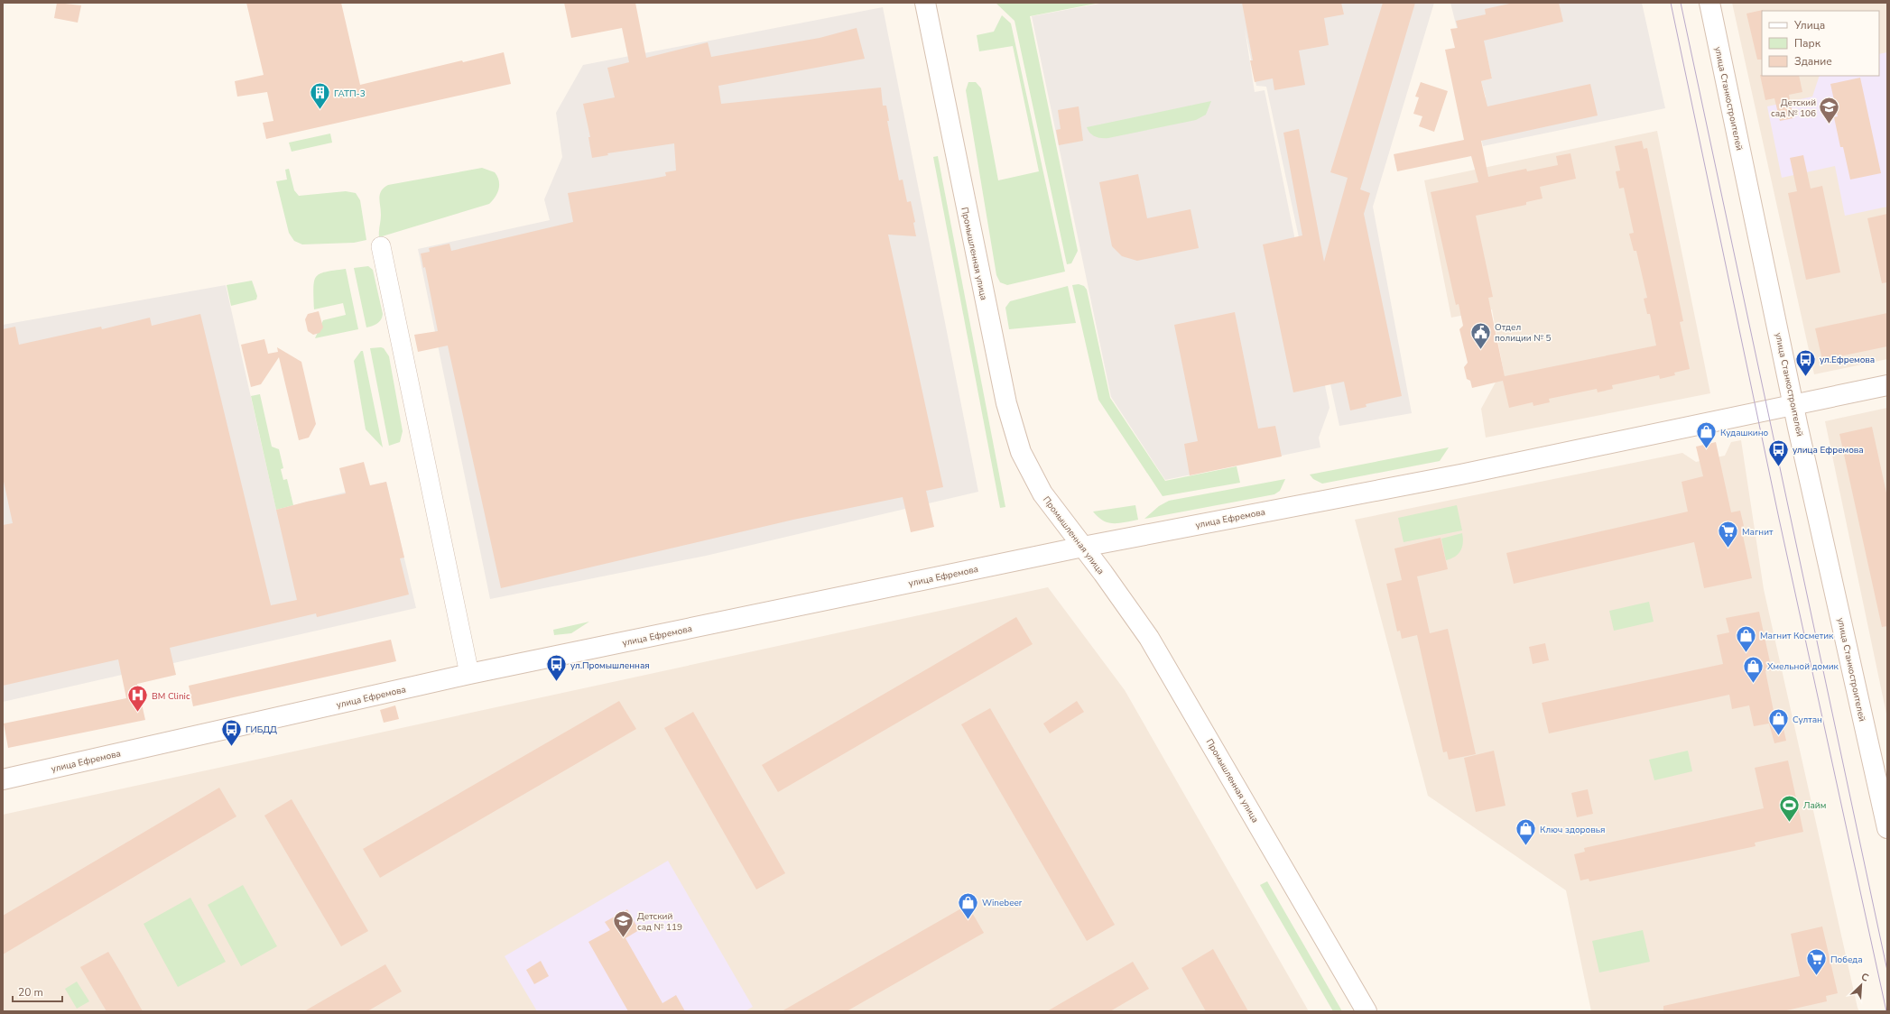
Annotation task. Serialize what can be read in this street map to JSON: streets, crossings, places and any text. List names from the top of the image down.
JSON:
{
  "streets": {
    "street": ["улица Станкостроителей", "Промышленная улица", "улица Ефремова"]
  },
  "crossings": [
    ["улица Станкостроителей", "улица Ефремова"],
    ["Промышленная улица", "улица Ефремова"]
  ],
  "places": {
    "building": ["ГАТП-3"],
    "school or university": ["Детский сад № 106", "Детский сад № 119"],
    "public building": ["Отдел полиции № 5"],
    "bus stop": [
      "ул.Ефремова",
      "улица Ефремова",
      "ул.Промышленная",
      "ГИБДД"
    ],
    "shop": [
      "Кудашкино",
      "Магнит Косметик",
      "Хмельной домик",
      "Султан",
      "Ключ здоровья",
      "Winebeer"
    ],
    "supermarket": ["Магнит", "Победа"],
    "hospital": ["BM Clinic"],
    "sports": ["Лайм"]
  },
  "legend": ["Улица", "Парк", "Здание"],
  "scale_bar": "20 m",
  "north": "top right"
}
